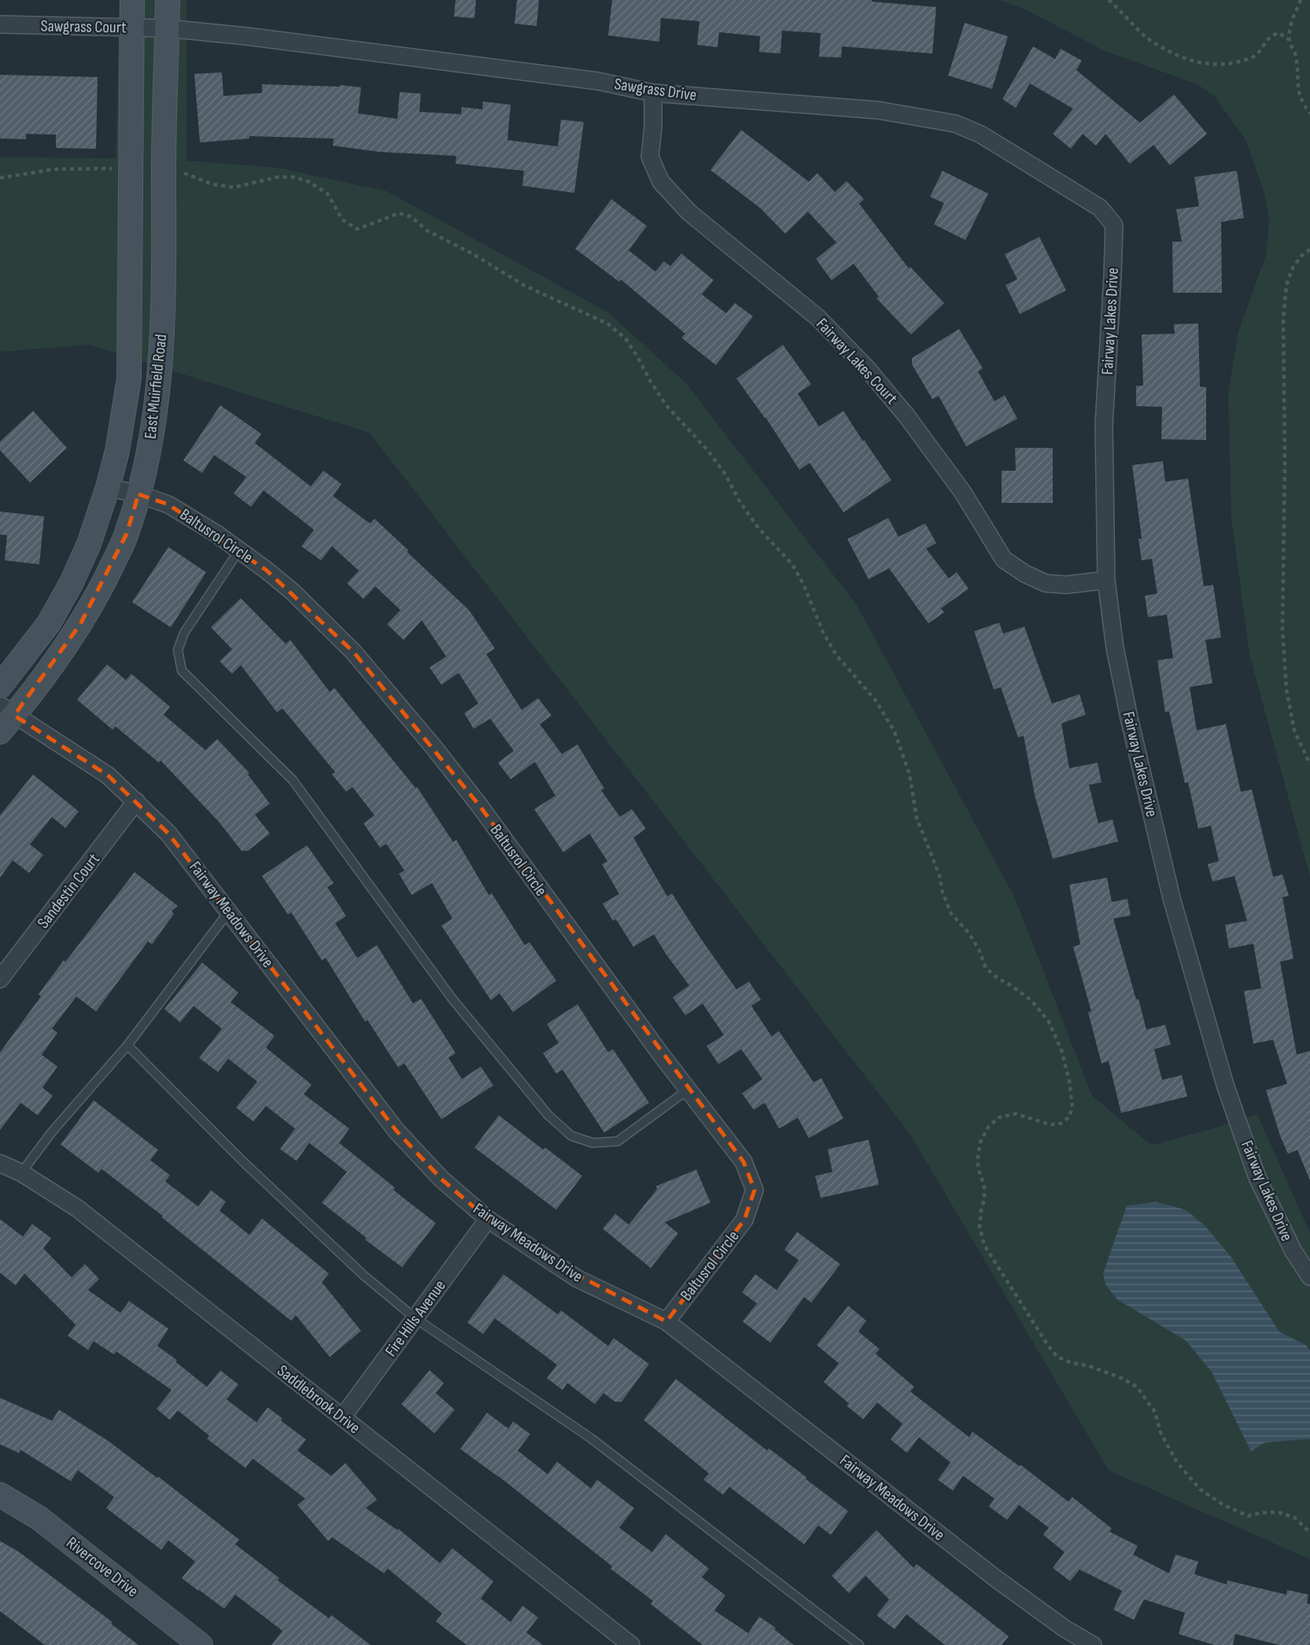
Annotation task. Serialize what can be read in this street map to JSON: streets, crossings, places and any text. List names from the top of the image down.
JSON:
{
  "streets": {
    "street": [
      "Sawgrass Court",
      "Sawgrass Drive",
      "Fairway Lakes Drive",
      "Fairway Lakes Court",
      "East Muirfield Road",
      "Baltusrol Circle",
      "Sandestin Court",
      "Fairway Meadows Drive",
      "Fire Hills Avenue",
      "Saddlebrook Drive",
      "Rivercove Drive"
    ]
  },
  "crossings": [
    ["Sawgrass Court", "Sawgrass Drive"],
    ["Sawgrass Court", "East Muirfield Road"],
    ["Sawgrass Drive", "Fairway Lakes Drive"],
    ["Sawgrass Drive", "Fairway Lakes Court"],
    ["Sawgrass Drive", "East Muirfield Road"],
    ["Fairway Lakes Drive", "Fairway Lakes Court"],
    ["East Muirfield Road", "Baltusrol Circle"],
    ["East Muirfield Road", "Fairway Meadows Drive"],
    ["Baltusrol Circle", "Fairway Meadows Drive"],
    ["Sandestin Court", "Fairway Meadows Drive"],
    ["Fairway Meadows Drive", "Fire Hills Avenue"],
    ["Fire Hills Avenue", "Saddlebrook Drive"]
  ]
}
